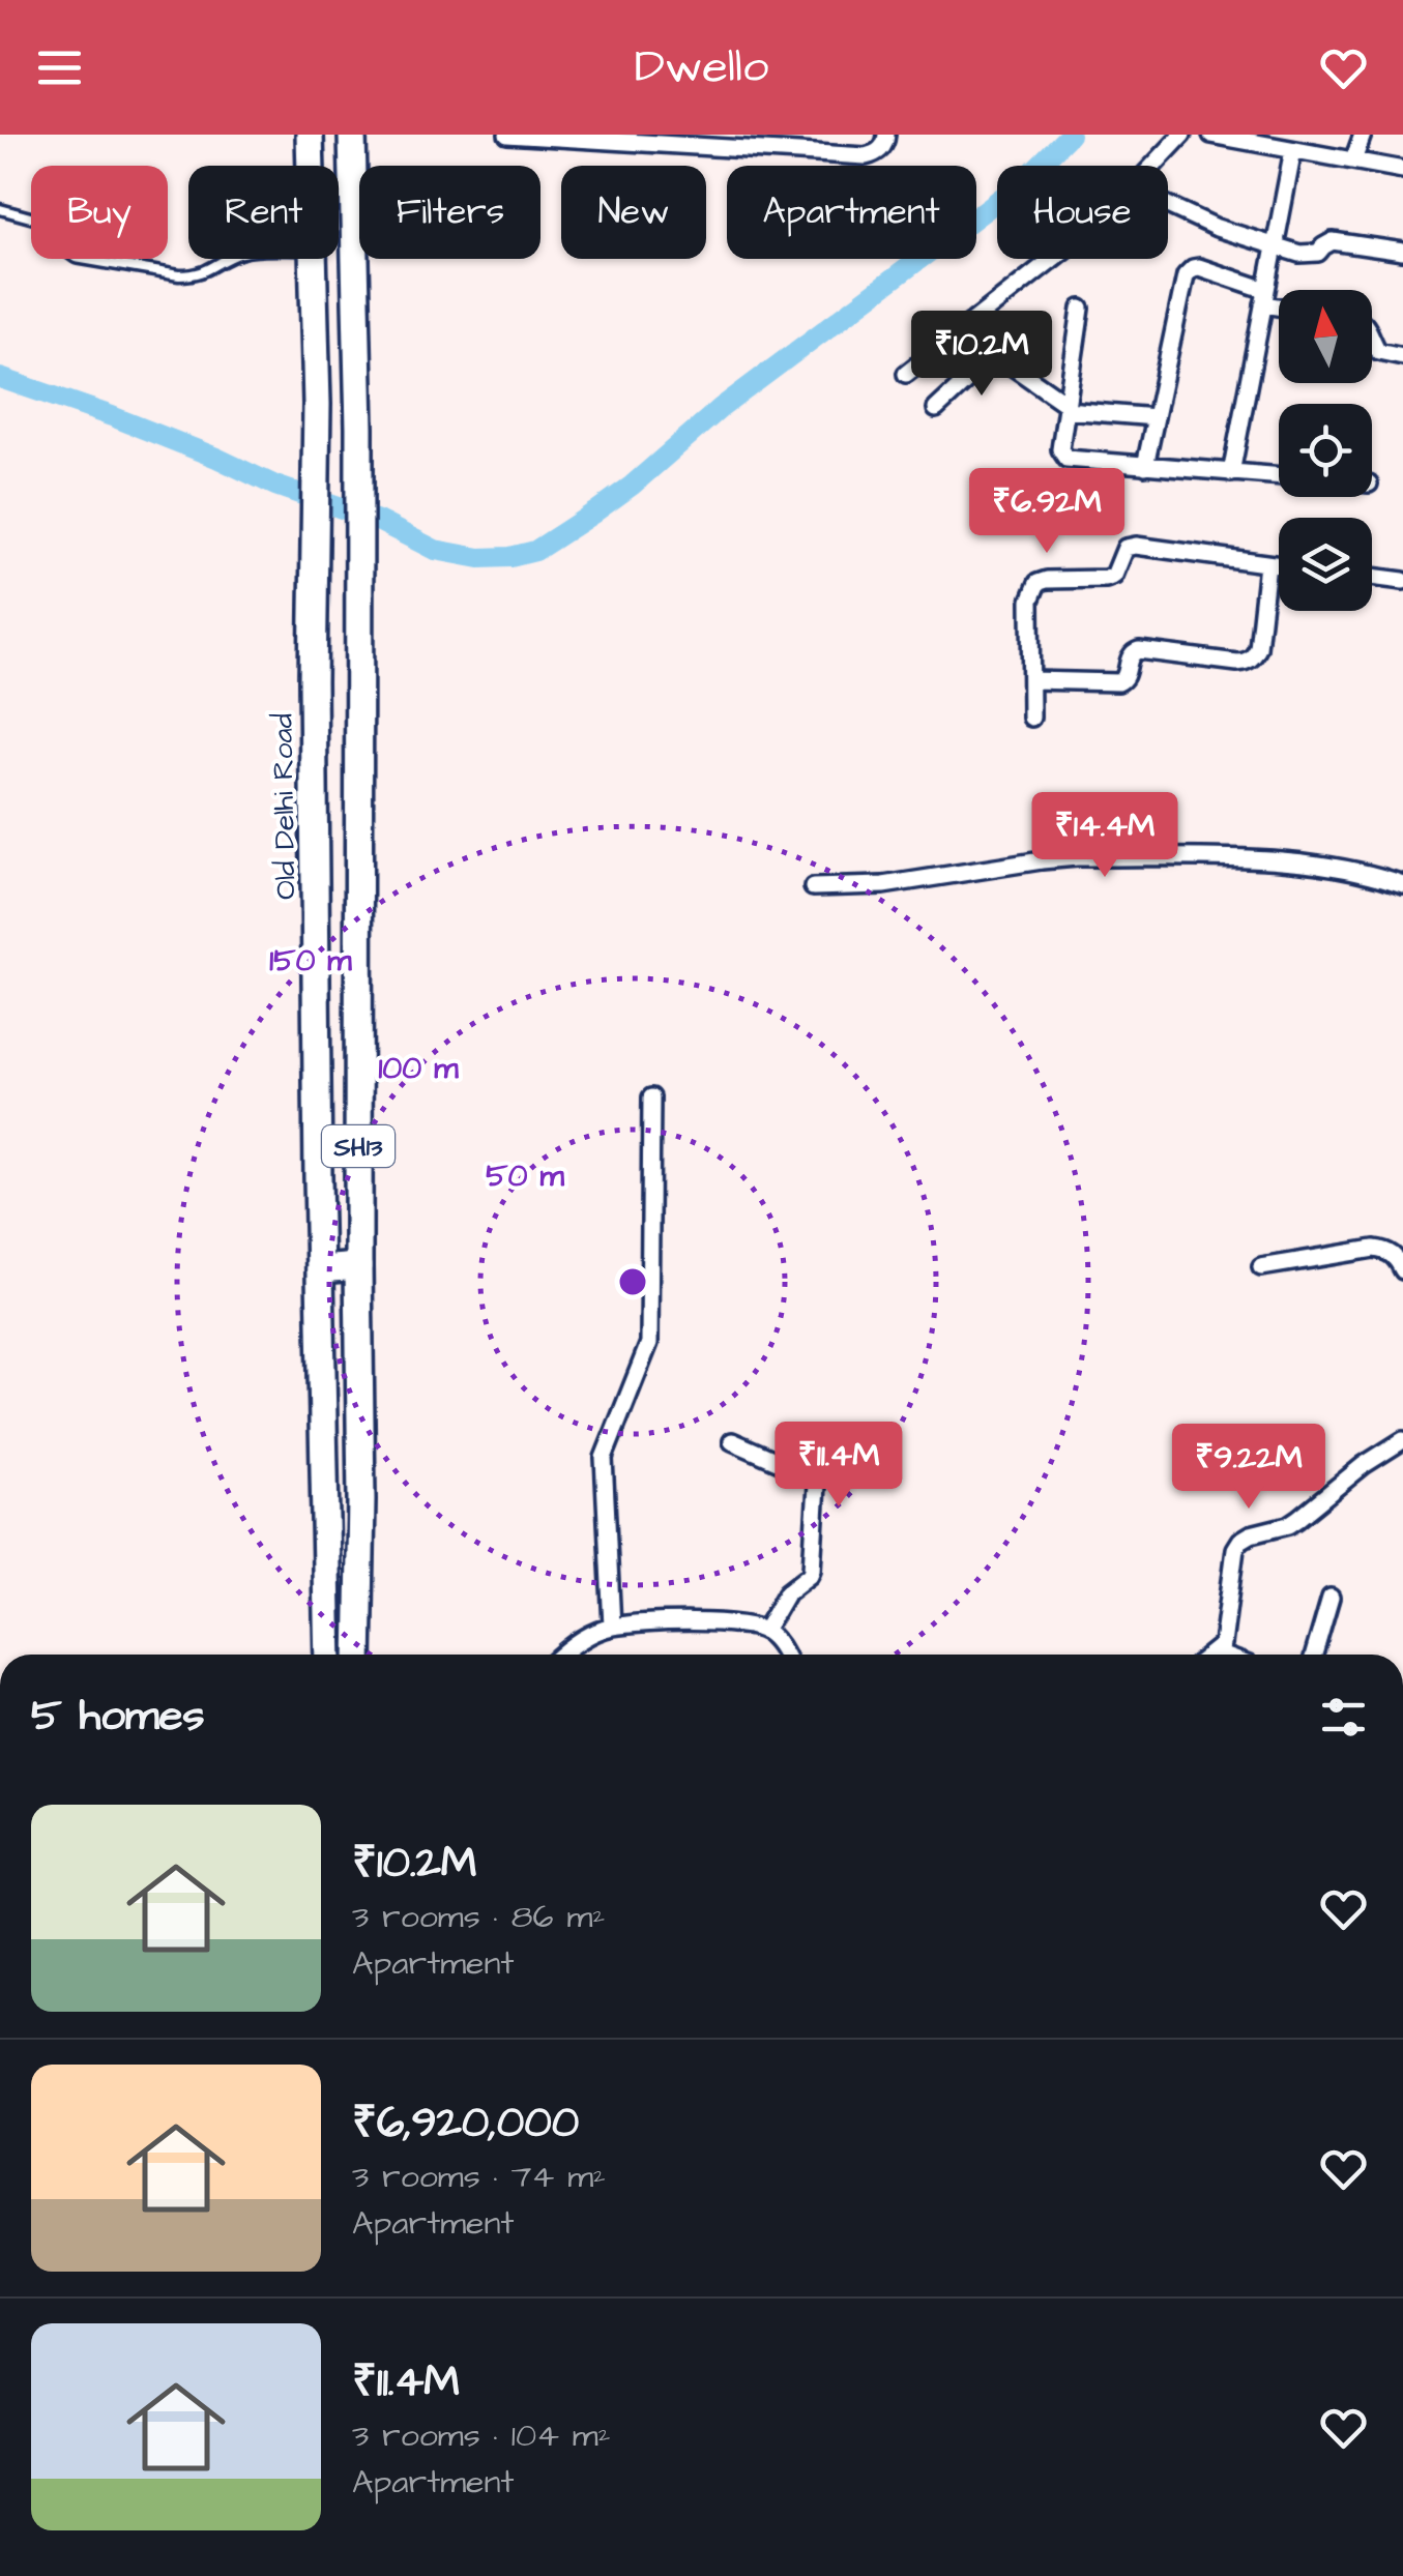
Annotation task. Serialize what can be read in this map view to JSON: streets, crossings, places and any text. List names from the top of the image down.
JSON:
{
  "streets": {
    "main road": ["Old Delhi Road", "SH13"]
  },
  "north": "top",
  "page": {
    "header": "Dwello",
    "chip": [
      "Buy",
      "Rent",
      "Filters",
      "New",
      "Apartment",
      "House"
    ],
    "price": [
      "₹10.2M",
      "₹6.92M",
      "₹14.4M",
      "₹11.4M",
      "₹9.22M"
    ],
    "heading": "5 homes",
    "list": [
      {
        "name": "₹10.2M",
        "note": "3 rooms · 86 m² · Apartment"
      },
      {
        "name": "₹6,920,000",
        "note": "3 rooms · 74 m² · Apartment"
      },
      {
        "name": "₹11.4M",
        "note": "3 rooms · 104 m² · Apartment"
      }
    ]
  },
  "rings": ["150 m", "100 m", "50 m"]
}
